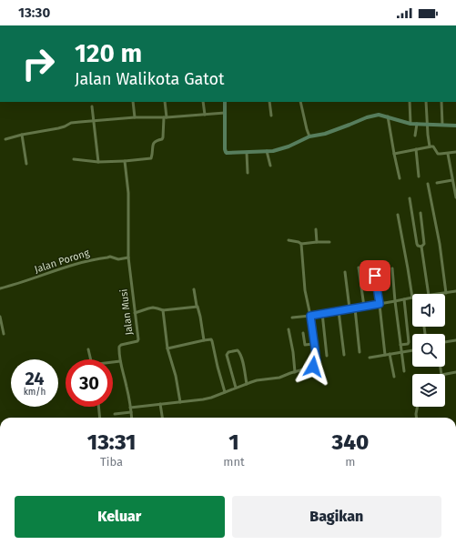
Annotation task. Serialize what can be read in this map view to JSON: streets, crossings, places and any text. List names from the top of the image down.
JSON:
{
  "streets": {
    "street": ["Jalan Porong", "Jalan Musi"]
  },
  "crossings": [
    ["Jalan Porong", "Jalan Musi"]
  ],
  "page": {
    "status": "13:30",
    "turn": ["120 m", "Jalan Walikota Gatot"],
    "speed": "24 km/h",
    "limit": "30",
    "eta": [
      "13:31",
      "Tiba",
      "1",
      "mnt",
      "340",
      "m"
    ],
    "buttons": ["Keluar", "Bagikan"]
  }
}
